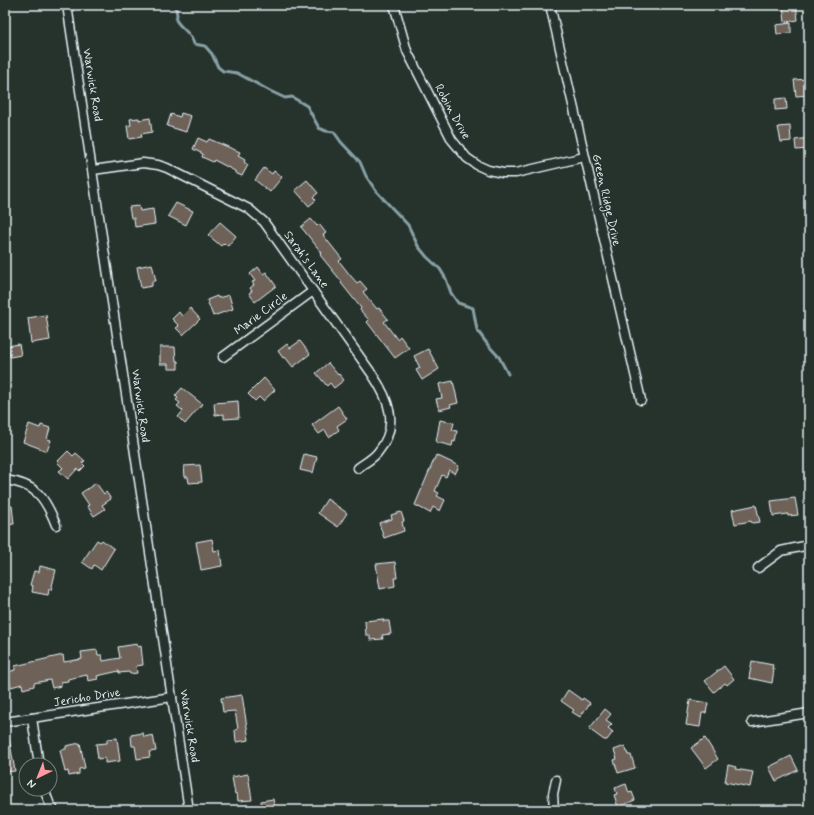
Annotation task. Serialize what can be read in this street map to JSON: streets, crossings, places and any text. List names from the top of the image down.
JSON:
{
  "streets": {
    "street": [
      "Warwick Road",
      "Robin Drive",
      "Green Ridge Drive",
      "Sarah's Lane",
      "Marie Circle",
      "Jericho Drive"
    ]
  },
  "crossings": [
    ["Warwick Road", "Sarah's Lane"],
    ["Warwick Road", "Jericho Drive"],
    ["Robin Drive", "Green Ridge Drive"],
    ["Sarah's Lane", "Marie Circle"]
  ],
  "north": "bottom left"
}
